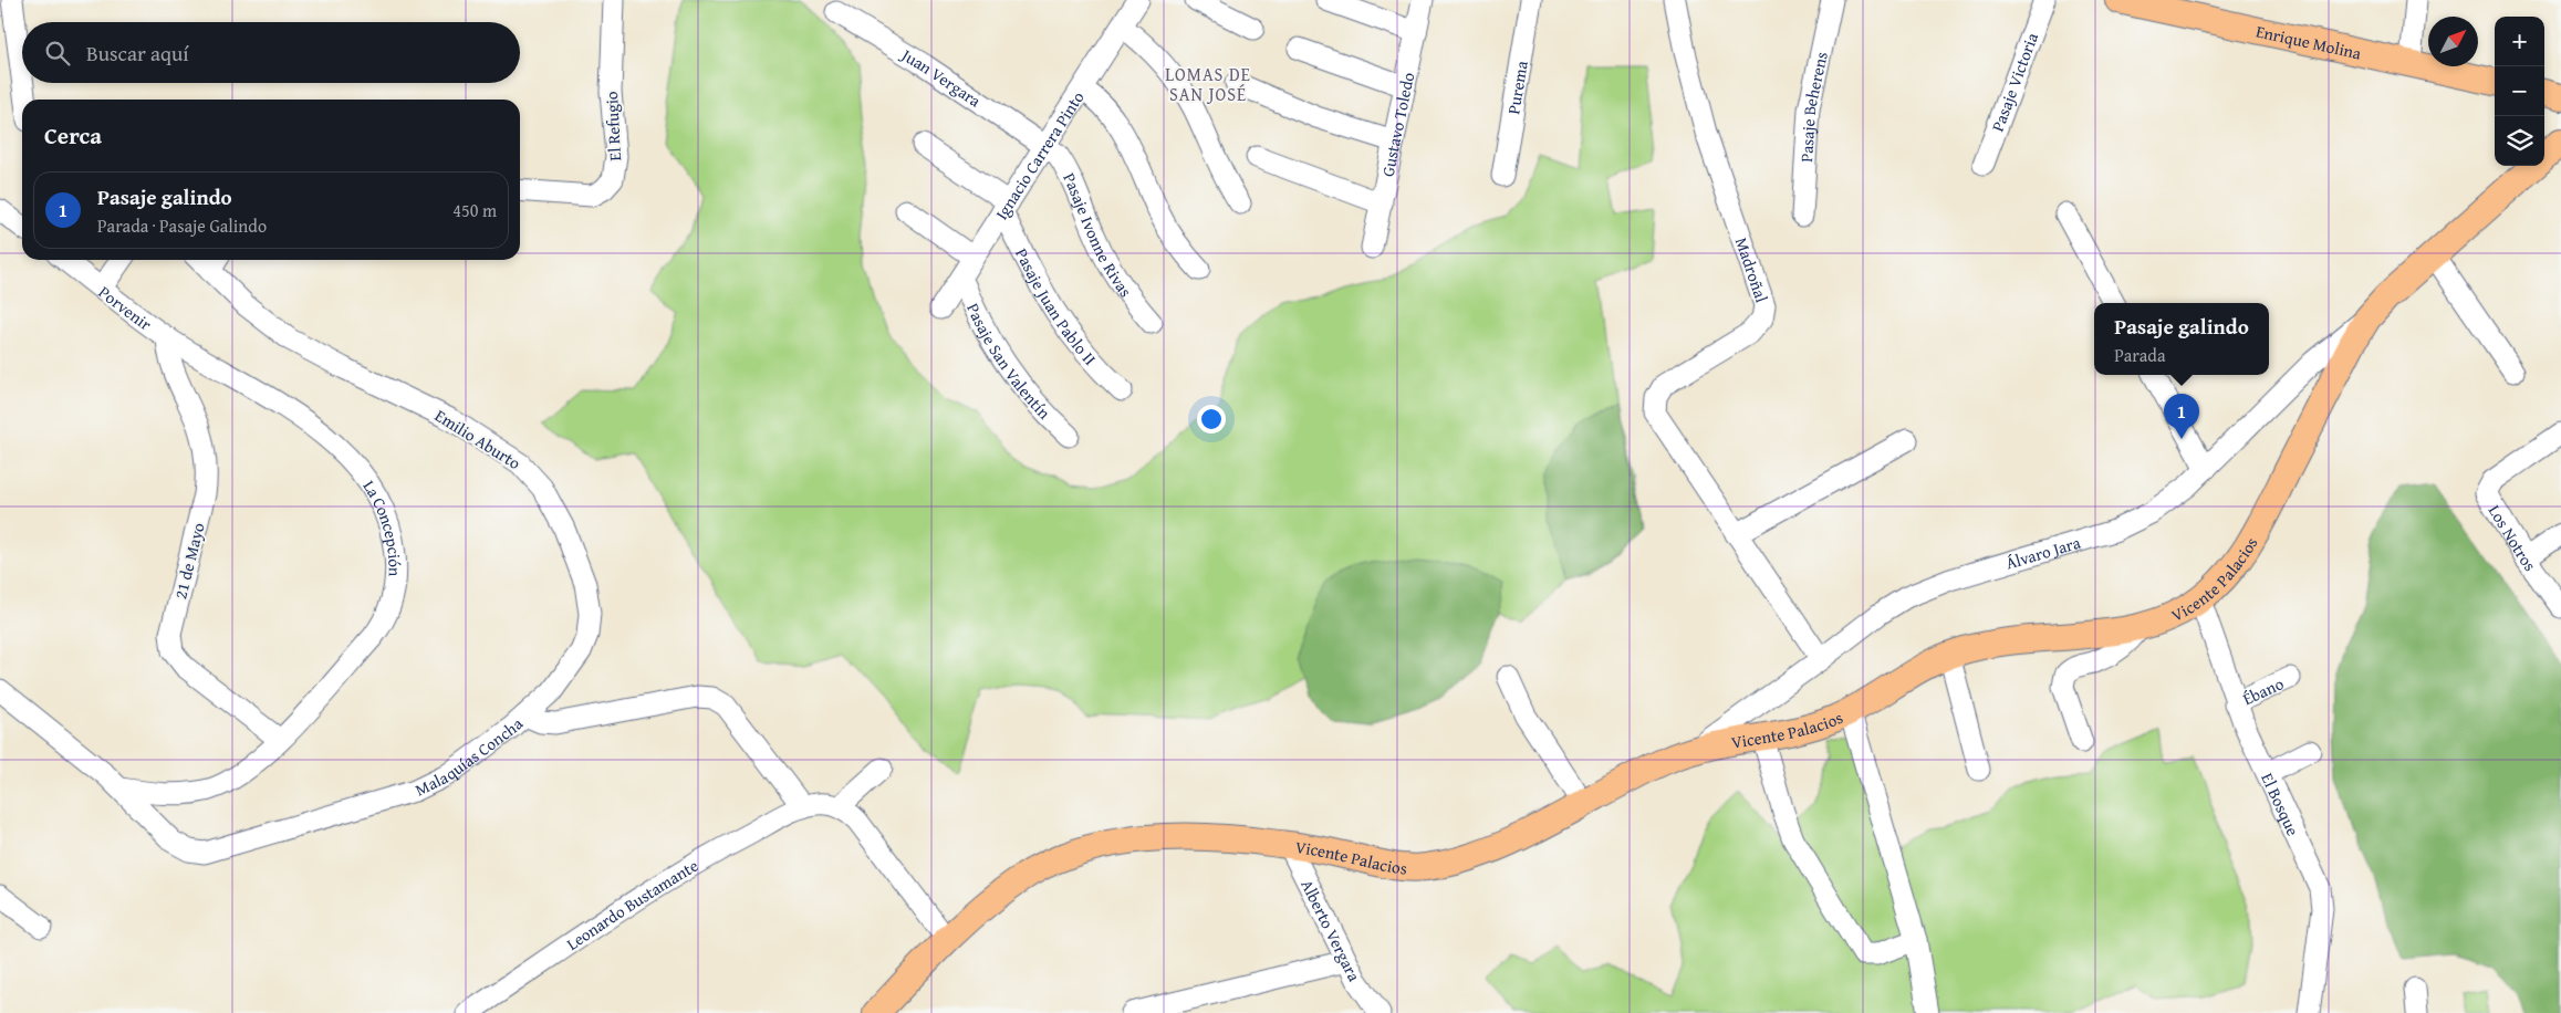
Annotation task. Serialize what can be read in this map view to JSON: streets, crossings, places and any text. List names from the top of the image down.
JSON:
{
  "streets": {
    "main road": ["Enrique Molina", "Vicente Palacios"],
    "street": [
      "Juan Vergara",
      "Pasaje Victoria",
      "Purema",
      "Pasaje Beherens",
      "Gustavo Toledo",
      "El Refugio",
      "Ignacio Carrera Pinto",
      "Pasaje Ivonne Rivas",
      "Madroñal",
      "Pasaje Juan Pablo II",
      "Porvenir",
      "Pasaje San Valentín",
      "Emilio Aburto",
      "La Concepción",
      "Los Notros",
      "Álvaro Jara",
      "21 de Mayo",
      "Ébano",
      "Malaquías Concha",
      "El Bosque",
      "Leonardo Bustamante",
      "Alberto Vergara"
    ]
  },
  "crossings": [
    ["Juan Vergara", "Ignacio Carrera Pinto"],
    ["Juan Vergara", "Pasaje Ivonne Rivas"],
    ["Ignacio Carrera Pinto", "Pasaje Ivonne Rivas"],
    ["Ignacio Carrera Pinto", "Pasaje Juan Pablo II"],
    ["Ignacio Carrera Pinto", "Pasaje San Valentín"],
    ["Madroñal", "Álvaro Jara"],
    ["Porvenir", "La Concepción"],
    ["Porvenir", "21 de Mayo"],
    ["Emilio Aburto", "Malaquías Concha"],
    ["La Concepción", "21 de Mayo"],
    ["La Concepción", "Malaquías Concha"],
    ["Álvaro Jara", "Vicente Palacios"],
    ["Vicente Palacios", "El Bosque"],
    ["Vicente Palacios", "Alberto Vergara"],
    ["Ébano", "El Bosque"],
    ["Malaquías Concha", "Leonardo Bustamante"]
  ],
  "districts": ["LOMAS DE SAN JOSÉ"],
  "north": "top right",
  "page": {
    "map_buttons": ["+", "−"],
    "search": "Buscar aquí",
    "heading": "Cerca",
    "list": [
      {
        "mark": "1",
        "name": "Pasaje galindo",
        "note": "Parada · Pasaje Galindo",
        "value": "450 m"
      }
    ],
    "popup": ["Pasaje galindo", "Parada"],
    "pins": "1"
  }
}
